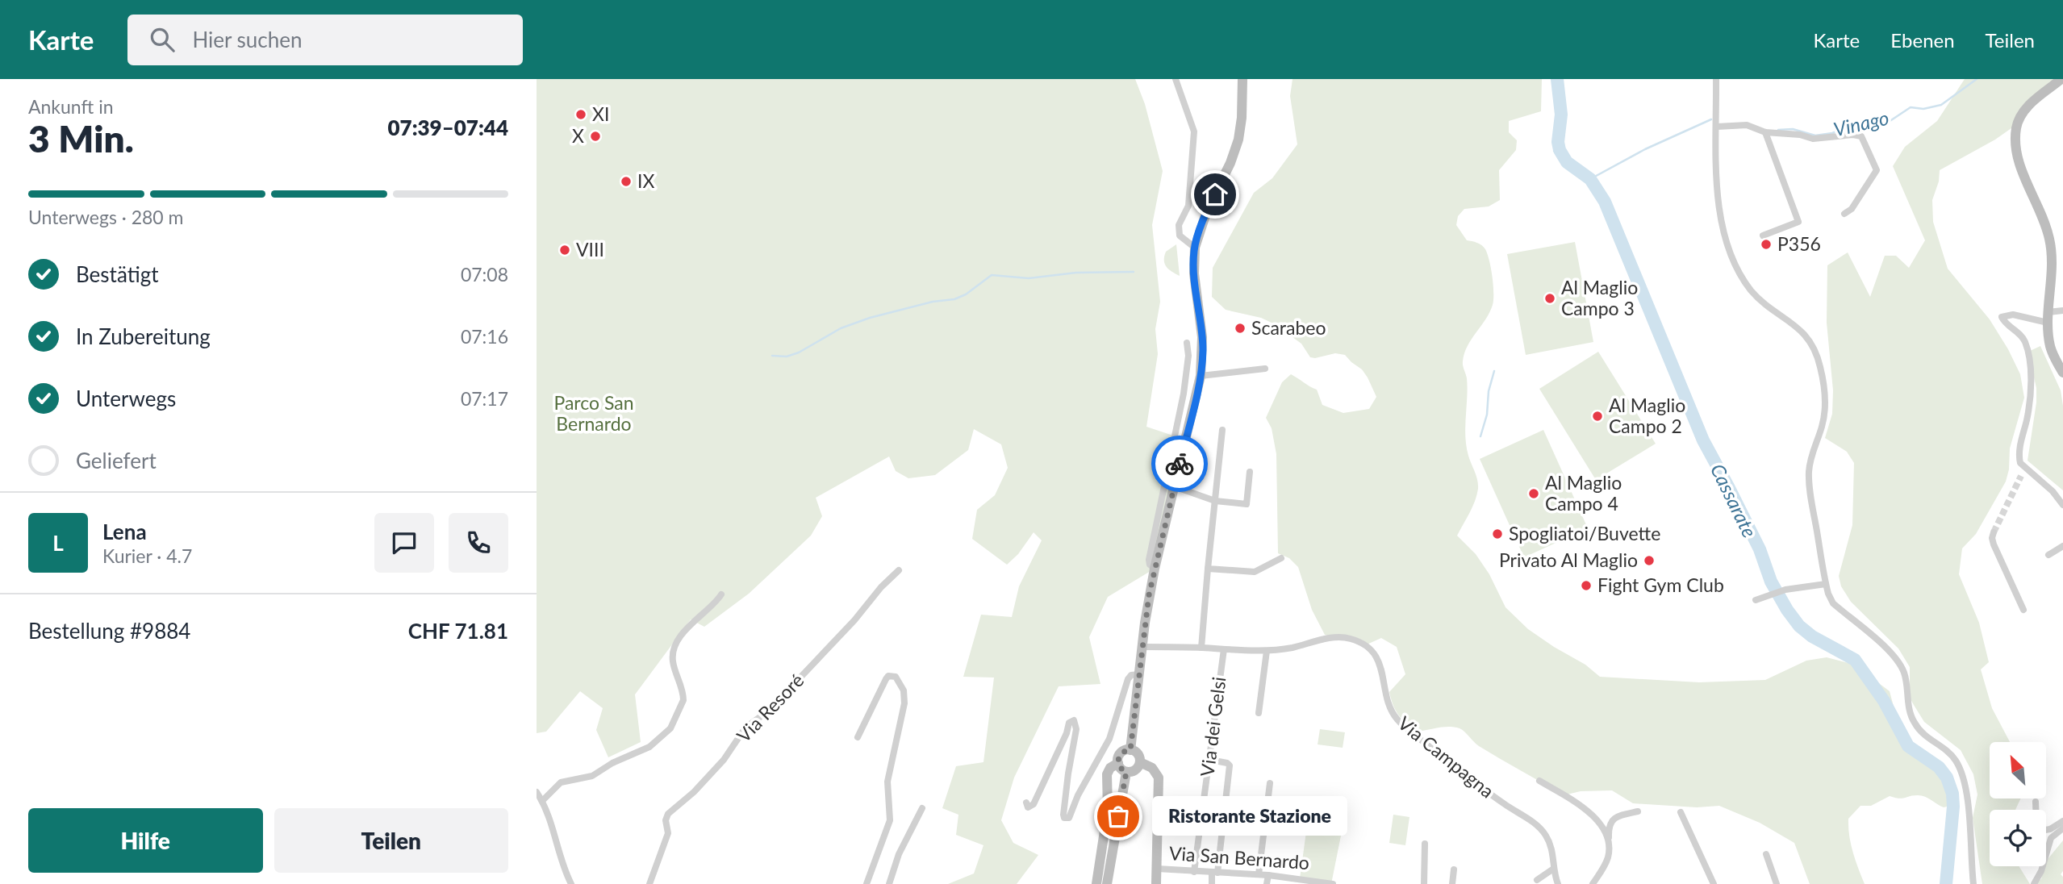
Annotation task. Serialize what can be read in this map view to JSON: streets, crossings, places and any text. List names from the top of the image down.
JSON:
{
  "streets": {
    "main road": ["Via San Bernardo"],
    "street": ["Via Resoré", "Via dei Gelsi", "Via Campagna"]
  },
  "crossings": [
    ["Via dei Gelsi", "Via Campagna"],
    ["Via dei Gelsi", "Via San Bernardo"]
  ],
  "water": ["Vinago", "Cassarate"],
  "parks": ["Parco San Bernardo"],
  "places": [
    "XI",
    "X",
    "IX",
    "P356",
    "VIII",
    "Al Maglio Campo 3",
    "Scarabeo",
    "Al Maglio Campo 2",
    "Al Maglio Campo 4",
    "Spogliatoi/Buvette",
    "Privato Al Maglio",
    "Fight Gym Club",
    "Ristorante Stazione"
  ],
  "north": "top left",
  "page": {
    "header": "Karte",
    "search": "Hier suchen",
    "nav": ["Karte", "Ebenen", "Teilen"],
    "heading": ["3 Min.", "Ankunft in", "07:39–07:44"],
    "panel": [
      "Lena",
      "Kurier · 4.7",
      "Bestellung #9884",
      "CHF 71.81"
    ],
    "bar": "Unterwegs · 280 m",
    "list": [
      ["Bestätigt", "07:08"],
      ["In Zubereitung", "07:16"],
      ["Unterwegs", "07:17"],
      "Geliefert"
    ],
    "round": "L",
    "bubble": "Ristorante Stazione",
    "buttons": ["Hilfe", "Teilen"]
  }
}
